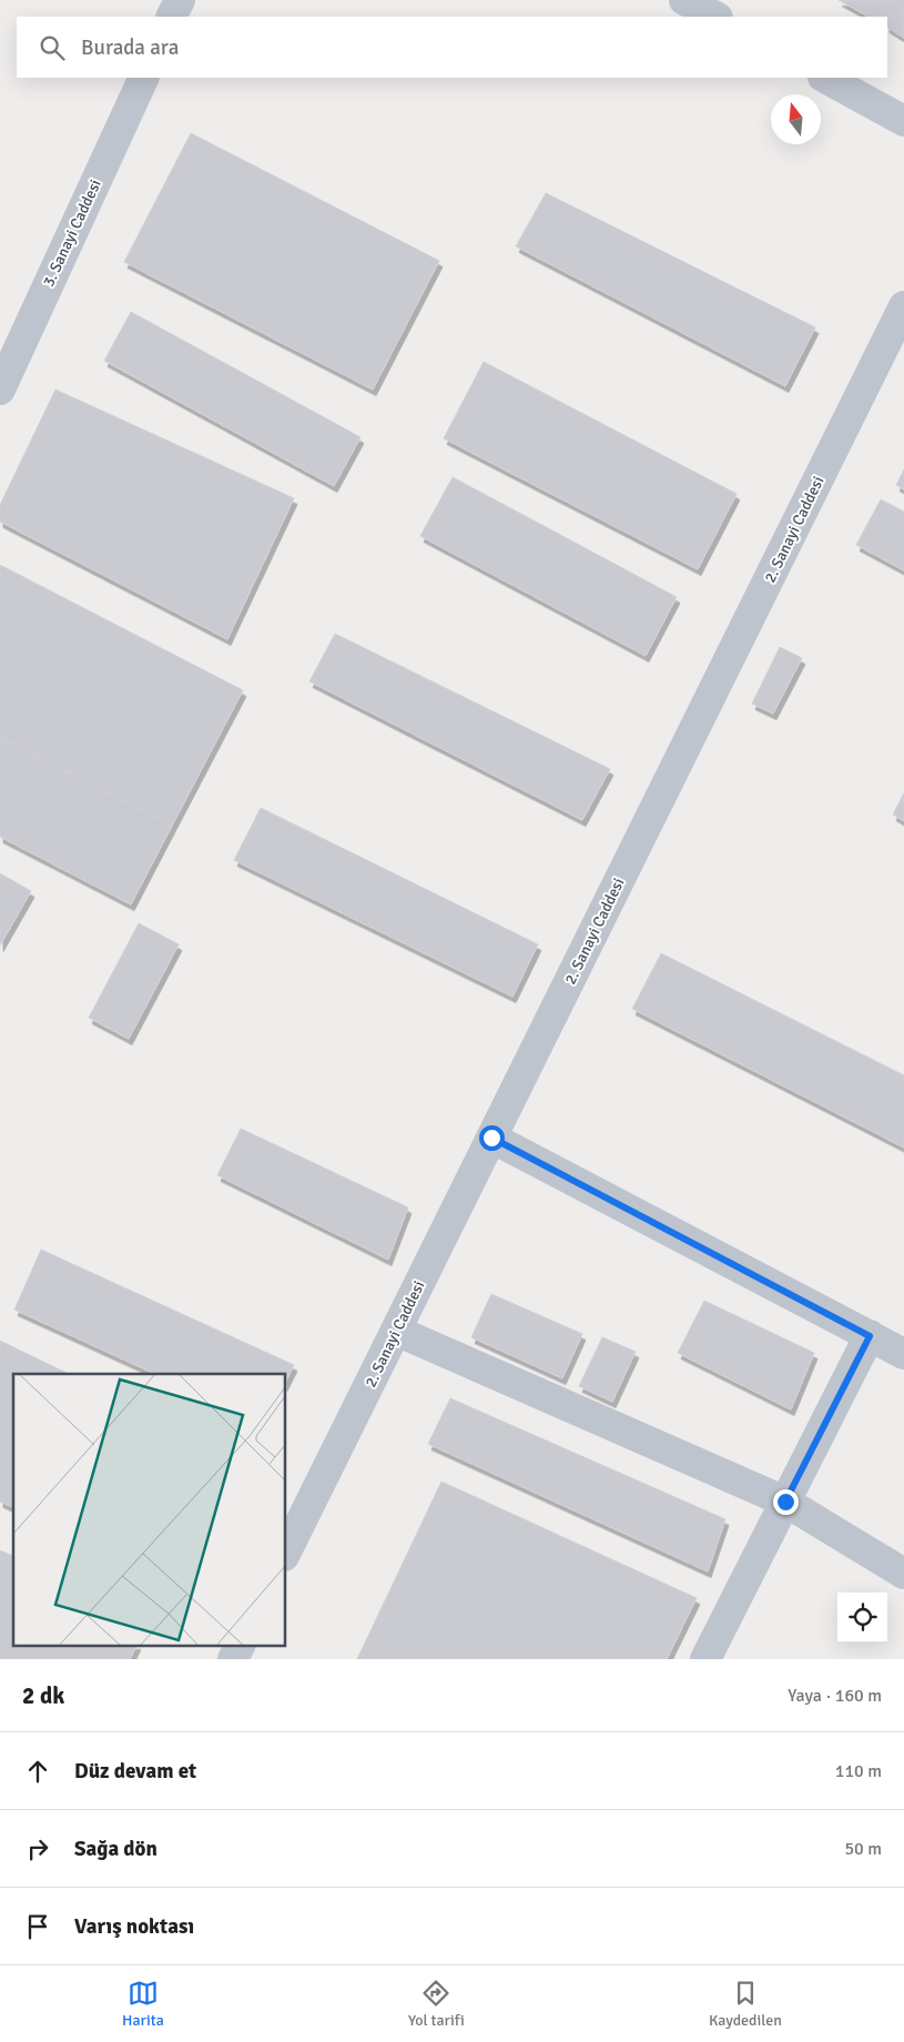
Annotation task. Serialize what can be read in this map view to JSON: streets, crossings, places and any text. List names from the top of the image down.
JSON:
{
  "streets": {
    "street": ["3. Sanayi Caddesi", "2. Sanayi Caddesi"]
  },
  "north": "top",
  "page": {
    "search": "Burada ara",
    "heading": ["2 dk", "Yaya · 160 m"],
    "list": [
      ["Düz devam et", "110 m"],
      ["Sağa dön", "50 m"],
      "Varış noktası"
    ],
    "nav": ["Harita", "Yol tarifi", "Kaydedilen"]
  }
}
